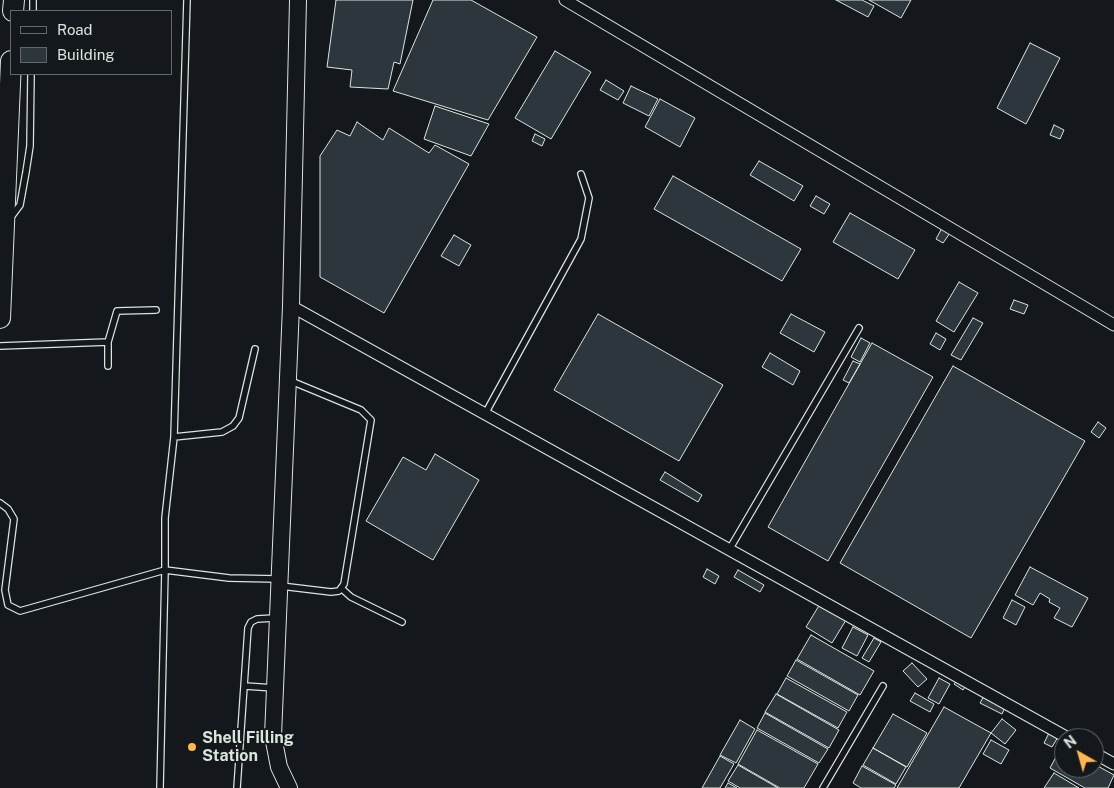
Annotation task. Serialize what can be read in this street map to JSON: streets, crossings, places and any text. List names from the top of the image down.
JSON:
{
  "places": ["Shell Filling Station"],
  "legend": ["Road", "Building"],
  "north": "top left"
}
